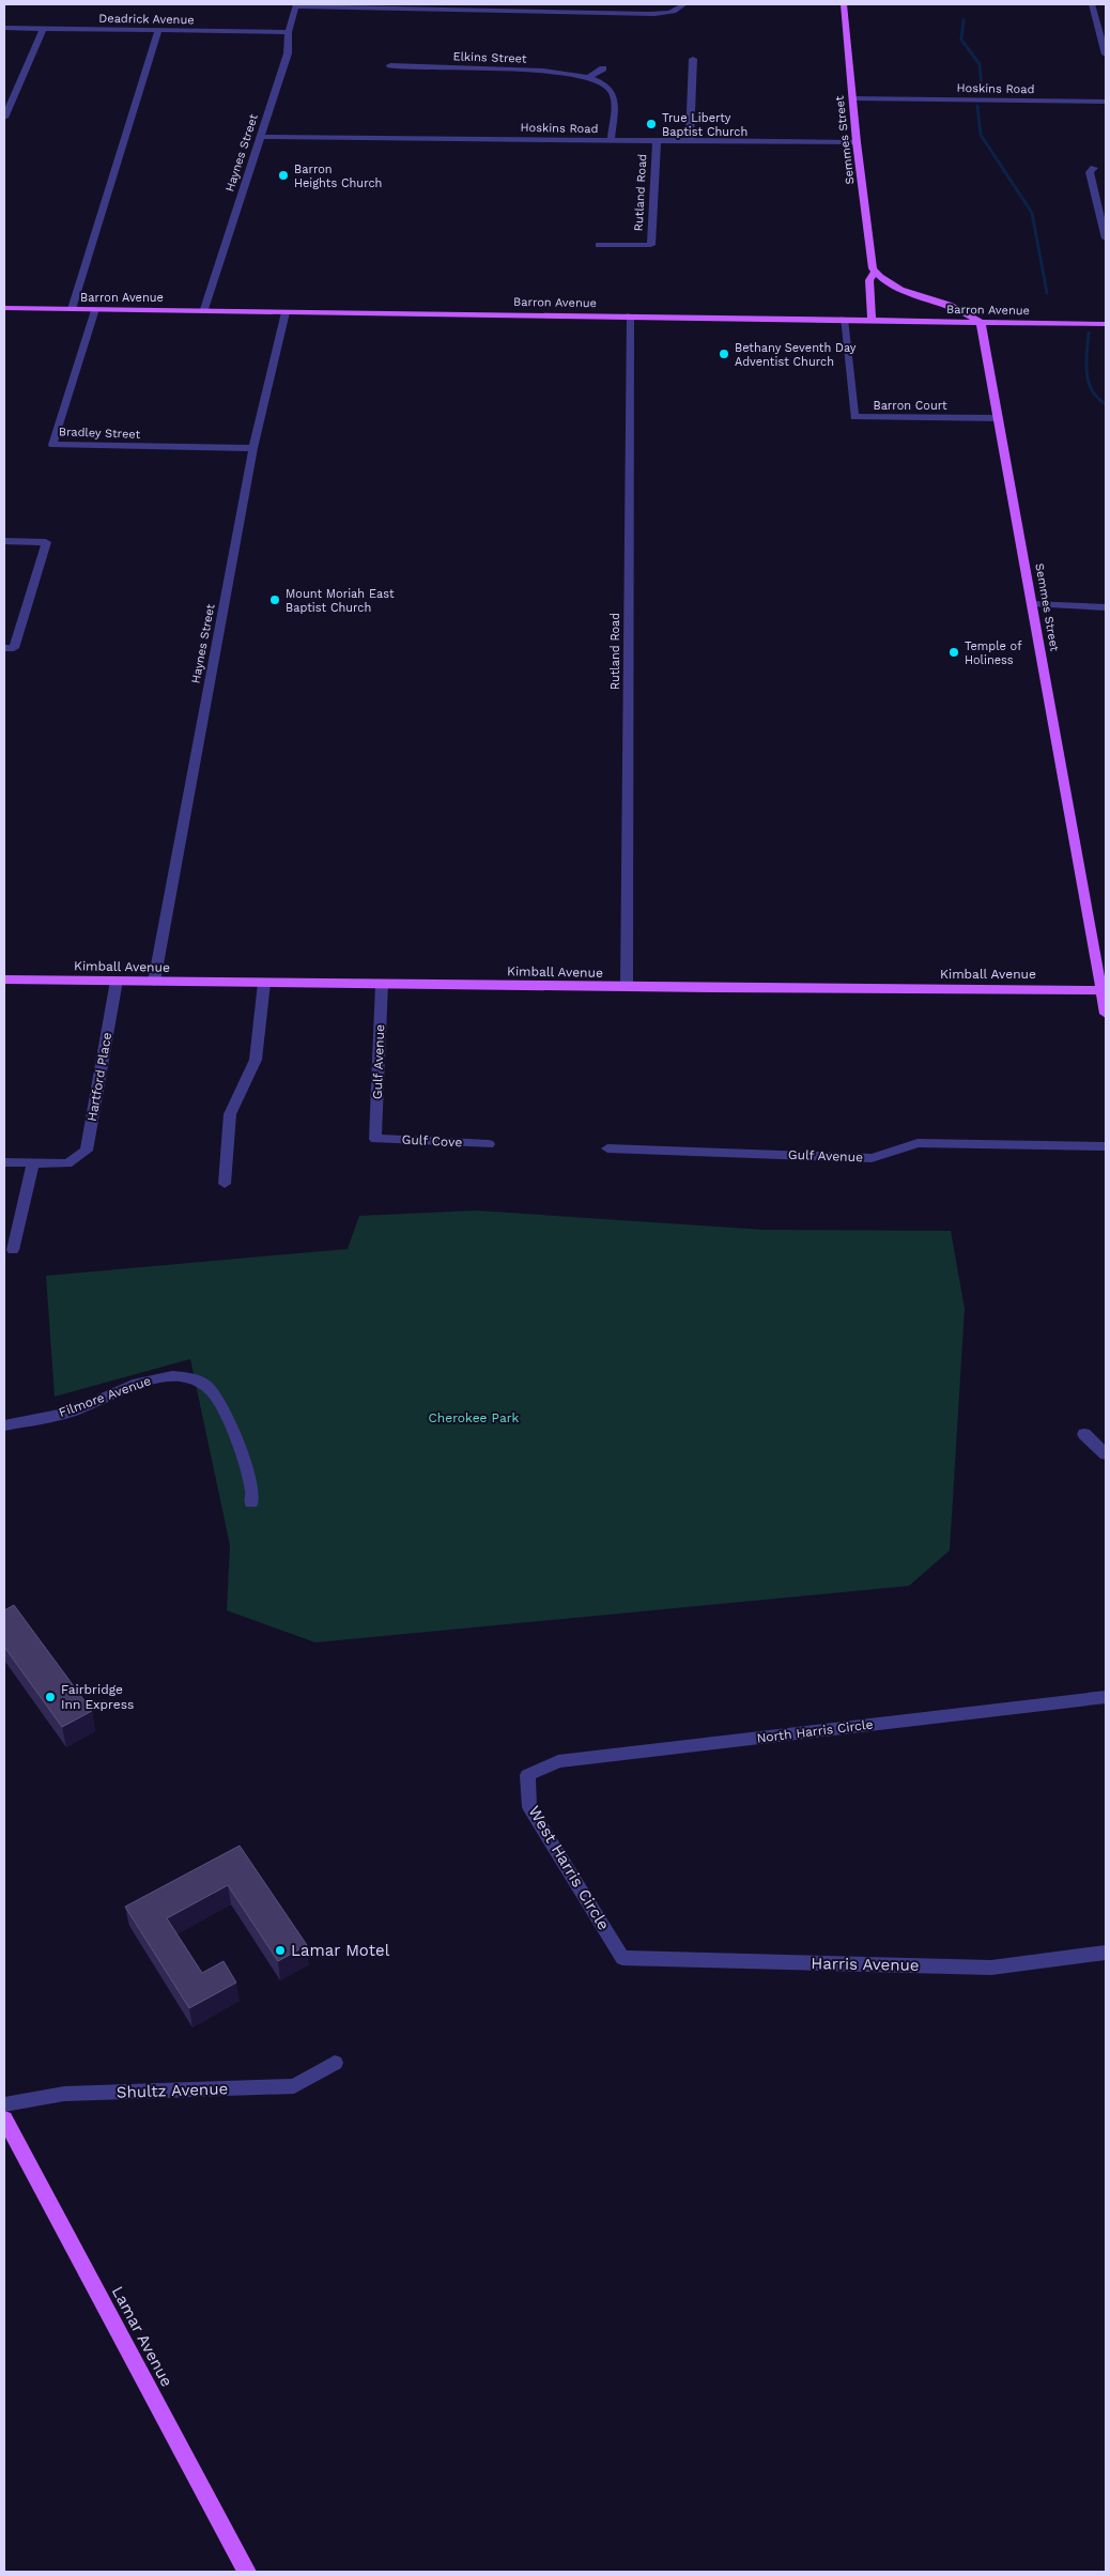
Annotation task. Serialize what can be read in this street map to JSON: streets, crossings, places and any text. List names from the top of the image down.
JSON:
{
  "streets": {
    "main road": [
      "Semmes Street",
      "Barron Avenue",
      "Kimball Avenue",
      "Lamar Avenue"
    ],
    "street": [
      "Deadrick Avenue",
      "Elkins Street",
      "Hoskins Road",
      "Haynes Street",
      "Rutland Road",
      "Barron Court",
      "Bradley Street",
      "Gulf Avenue",
      "Hartford Place",
      "Gulf Cove",
      "Filmore Avenue",
      "North Harris Circle",
      "West Harris Circle",
      "Harris Avenue",
      "Shultz Avenue"
    ]
  },
  "crossings": [
    ["Deadrick Avenue", "Haynes Street"],
    ["Elkins Street", "Hoskins Road"],
    ["Hoskins Road", "Semmes Street"],
    ["Hoskins Road", "Haynes Street"],
    ["Hoskins Road", "Rutland Road"],
    ["Semmes Street", "Barron Avenue"],
    ["Semmes Street", "Barron Court"],
    ["Semmes Street", "Kimball Avenue"],
    ["Haynes Street", "Barron Avenue"],
    ["Haynes Street", "Bradley Street"],
    ["Haynes Street", "Kimball Avenue"],
    ["Rutland Road", "Barron Avenue"],
    ["Rutland Road", "Kimball Avenue"],
    ["Barron Avenue", "Barron Court"],
    ["Barron Avenue", "Bradley Street"],
    ["Kimball Avenue", "Gulf Avenue"],
    ["Kimball Avenue", "Hartford Place"],
    ["Gulf Avenue", "Gulf Cove"],
    ["North Harris Circle", "West Harris Circle"],
    ["West Harris Circle", "Harris Avenue"]
  ],
  "parks": ["Cherokee Park"],
  "places": [
    "True Liberty Baptist Church",
    "Barron Heights Church",
    "Bethany Seventh Day Adventist Church",
    "Mount Moriah East Baptist Church",
    "Temple of Holiness",
    "Fairbridge Inn Express",
    "Lamar Motel"
  ]
}
